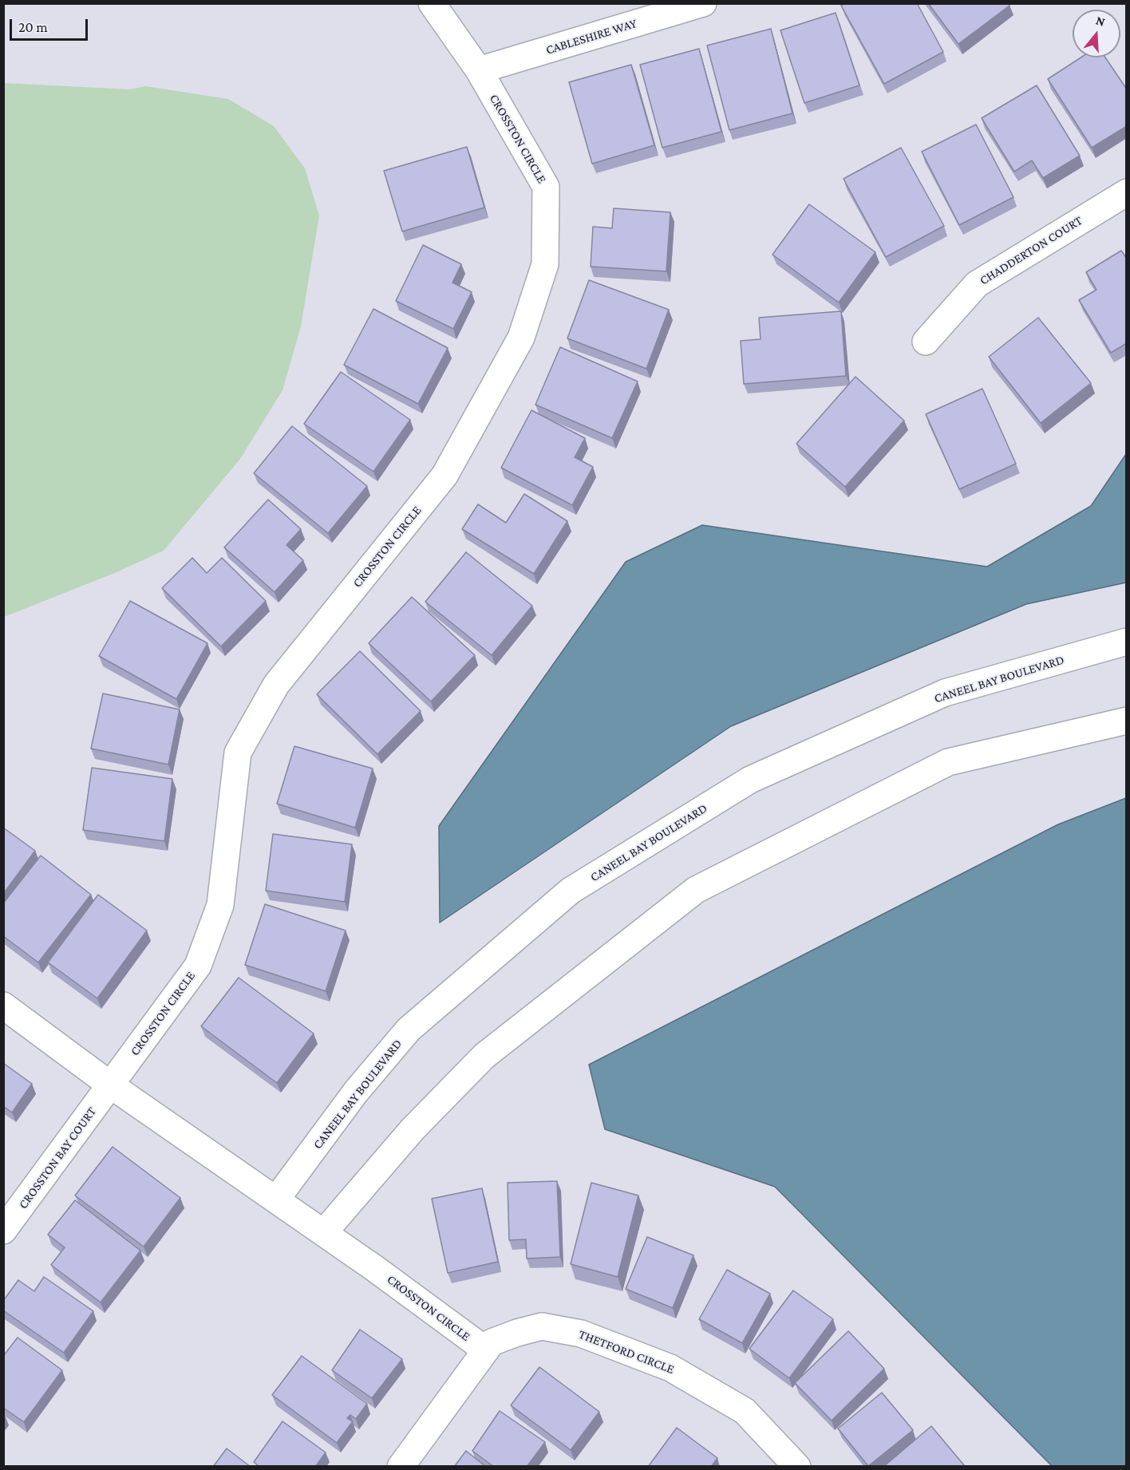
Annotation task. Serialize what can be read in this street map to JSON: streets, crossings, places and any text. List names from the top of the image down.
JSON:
{
  "streets": {
    "street": [
      "CABLESHIRE WAY",
      "CROSSTON CIRCLE",
      "CHADDERTON COURT",
      "CANEEL BAY BOULEVARD",
      "CROSSTON BAY COURT",
      "THETFORD CIRCLE"
    ]
  },
  "crossings": [
    ["CABLESHIRE WAY", "CROSSTON CIRCLE"],
    ["CROSSTON CIRCLE", "CANEEL BAY BOULEVARD"],
    ["CROSSTON CIRCLE", "CROSSTON BAY COURT"],
    ["CROSSTON CIRCLE", "THETFORD CIRCLE"]
  ],
  "scale_bar": "20 m",
  "north": "top"
}
